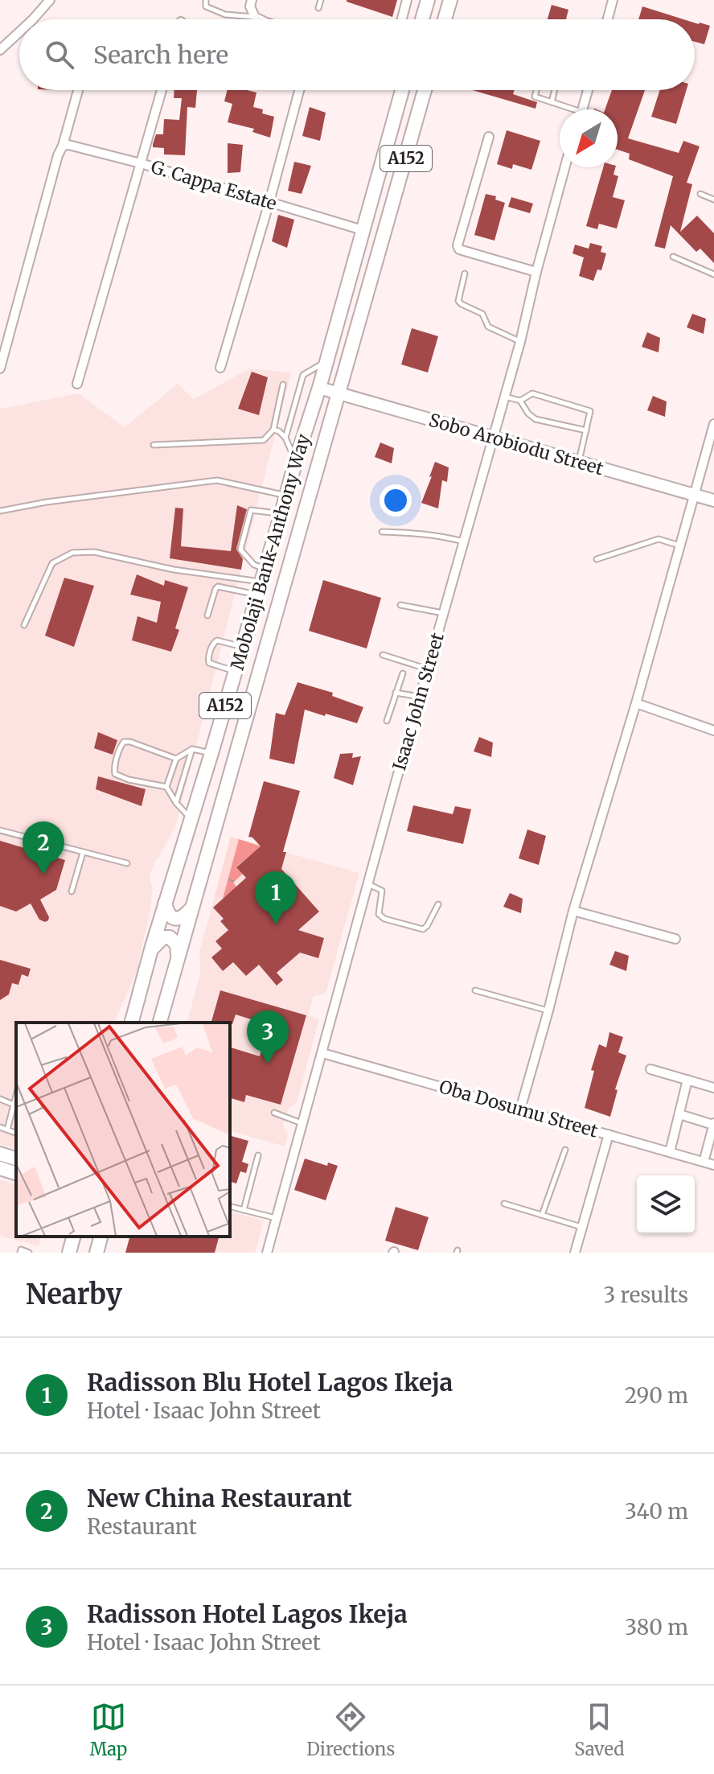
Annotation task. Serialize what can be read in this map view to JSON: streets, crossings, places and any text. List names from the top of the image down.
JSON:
{
  "streets": {
    "main road": ["A152", "Mobolaji Bank-Anthony Way"],
    "street": [
      "G. Cappa Estate",
      "Sobo Arobiodu Street",
      "Isaac John Street",
      "Oba Dosumu Street"
    ]
  },
  "crossings": [
    ["G. Cappa Estate", "Mobolaji Bank-Anthony Way"],
    ["Sobo Arobiodu Street", "Mobolaji Bank-Anthony Way"],
    ["Sobo Arobiodu Street", "Isaac John Street"],
    ["Isaac John Street", "Oba Dosumu Street"]
  ],
  "north": "bottom left",
  "page": {
    "search": "Search here",
    "pins": ["2", "1", "3"],
    "heading": ["Nearby", "3 results"],
    "list": [
      {
        "mark": "1",
        "name": "Radisson Blu Hotel Lagos Ikeja",
        "note": "Hotel · Isaac John Street",
        "value": "290 m"
      },
      {
        "mark": "2",
        "name": "New China Restaurant",
        "note": "Restaurant",
        "value": "340 m"
      },
      {
        "mark": "3",
        "name": "Radisson Hotel Lagos Ikeja",
        "note": "Hotel · Isaac John Street",
        "value": "380 m"
      }
    ],
    "nav": ["Map", "Directions", "Saved"]
  }
}
